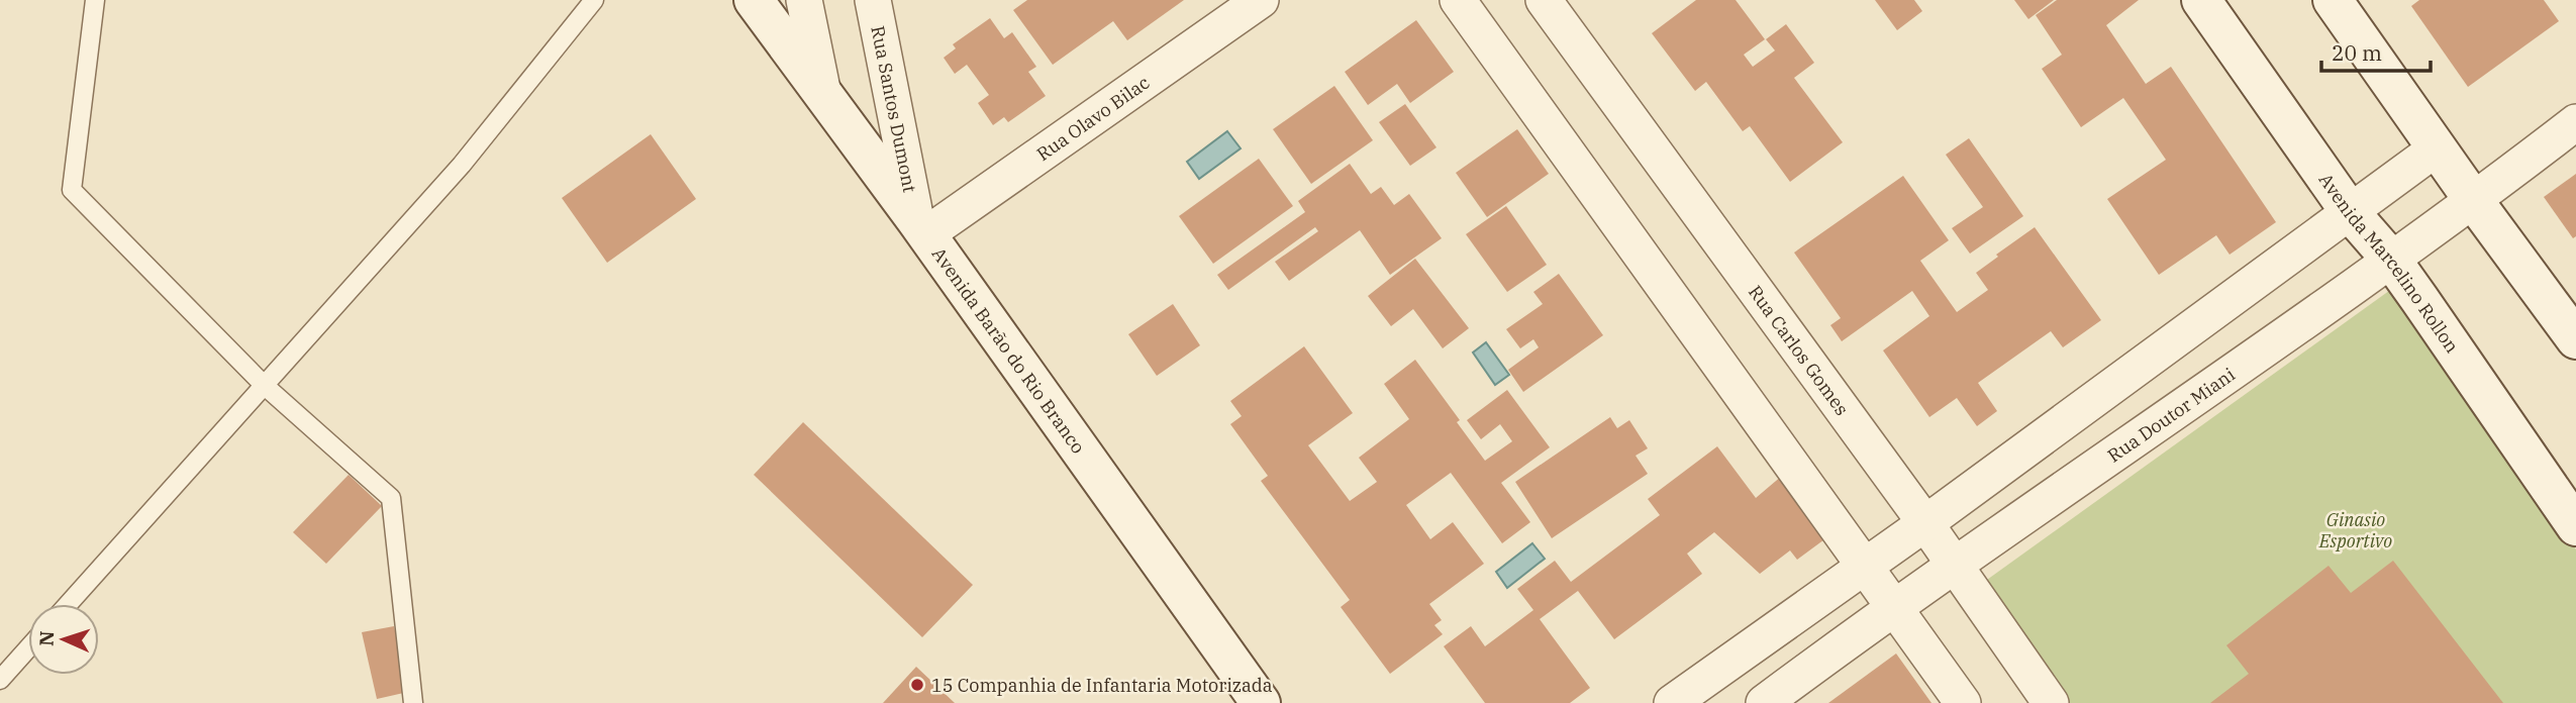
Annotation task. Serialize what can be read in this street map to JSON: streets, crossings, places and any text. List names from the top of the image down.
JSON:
{
  "streets": {
    "main road": ["Avenida Marcelino Rollon", "Avenida Barão do Rio Branco"],
    "street": [
      "Rua Santos Dumont",
      "Rua Olavo Bilac",
      "Rua Carlos Gomes",
      "Rua Doutor Miani"
    ]
  },
  "crossings": [
    ["Rua Santos Dumont", "Rua Olavo Bilac"],
    ["Rua Santos Dumont", "Avenida Barão do Rio Branco"],
    ["Rua Olavo Bilac", "Avenida Barão do Rio Branco"],
    ["Avenida Marcelino Rollon", "Rua Doutor Miani"],
    ["Rua Carlos Gomes", "Rua Doutor Miani"]
  ],
  "parks": ["Ginasio Esportivo"],
  "places": ["15 Companhia de Infantaria Motorizada"],
  "scale_bar": "20 m",
  "north": "left"
}
